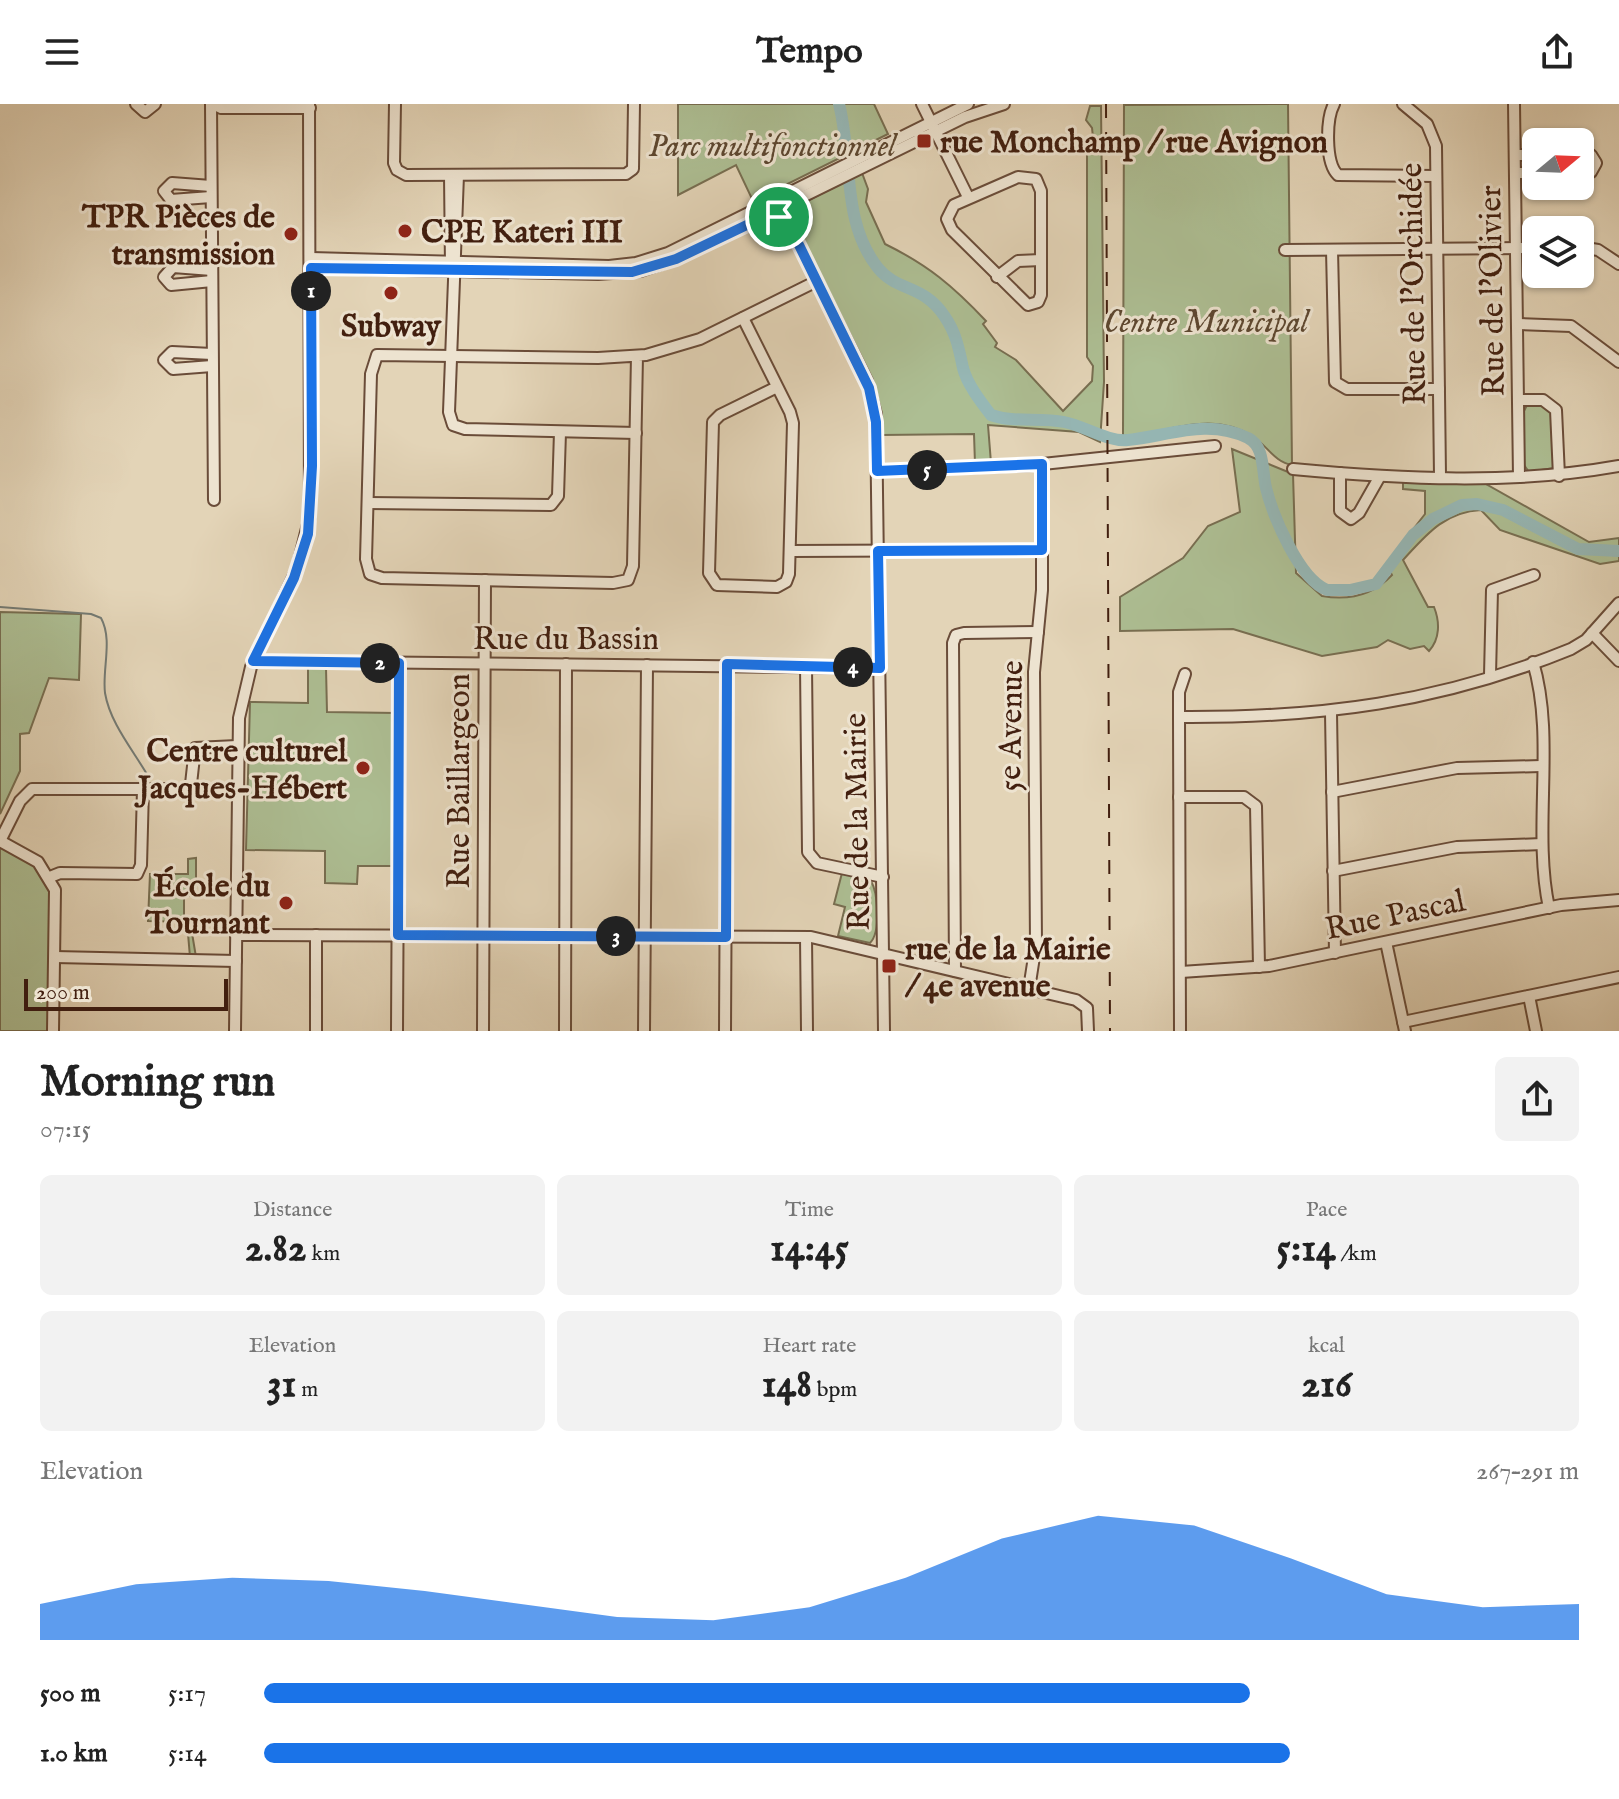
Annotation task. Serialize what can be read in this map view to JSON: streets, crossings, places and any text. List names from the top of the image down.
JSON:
{
  "streets": {
    "street": [
      "Rue de l'Orchidée",
      "Rue de l'Olivier",
      "Rue du Bassin",
      "5e Avenue",
      "Rue Baillargeon",
      "Rue de la Mairie",
      "Rue Pascal"
    ]
  },
  "crossings": [
    ["Rue du Bassin", "Rue Baillargeon"],
    ["Rue du Bassin", "Rue de la Mairie"]
  ],
  "parks": ["Parc multifonctionnel", "Centre Municipal"],
  "places": {
    "transit": ["rue Monchamp / rue Avignon", "rue de la Mairie / 4e avenue"],
    "other": [
      "CPE Kateri III",
      "TPR Pièces de transmission",
      "Subway",
      "Centre culturel Jacques-Hébert",
      "École du Tournant"
    ]
  },
  "scale_bar": "200 m",
  "north": "right",
  "page": {
    "header": "Tempo",
    "pins": [
      "1",
      "5",
      "2",
      "4",
      "3"
    ],
    "scale": "200 m",
    "heading": ["Morning run", "07:15"],
    "stats": [
      ["Distance", "2.82 km"],
      ["Time", "14:45"],
      ["Pace", "5:14 /km"],
      ["Elevation", "31 m"],
      ["Heart rate", "148 bpm"],
      ["kcal", "216"]
    ],
    "chart": ["Elevation", "267–291 m"],
    "list": [
      {
        "name": "500 m",
        "note": "5:17"
      },
      {
        "name": "1.0 km",
        "note": "5:14"
      }
    ]
  }
}
